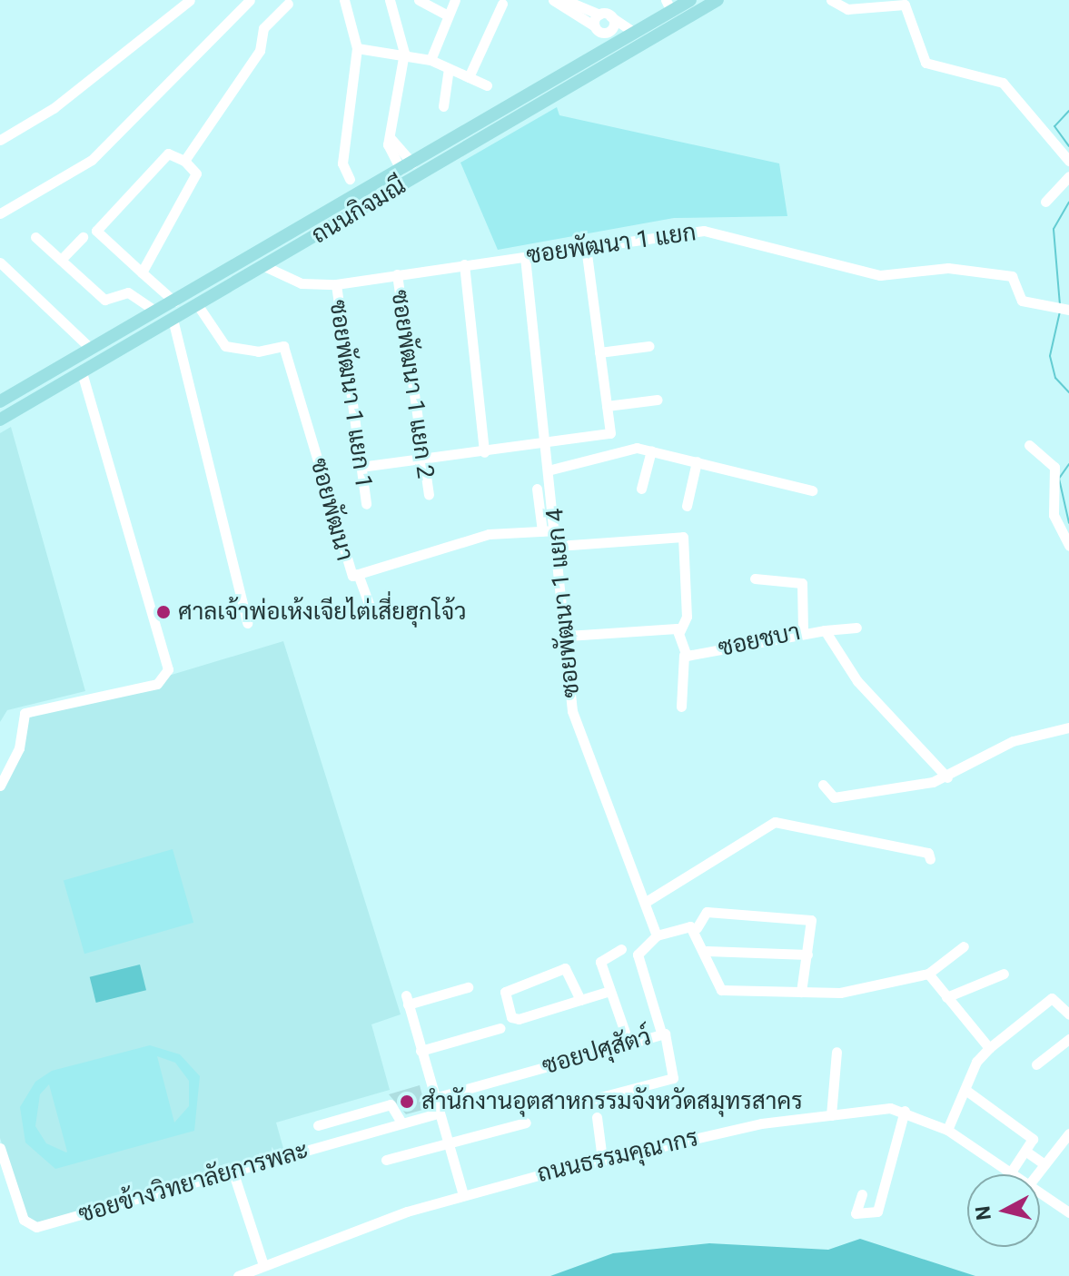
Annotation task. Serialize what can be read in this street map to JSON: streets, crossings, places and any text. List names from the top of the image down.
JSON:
{
  "streets": {
    "main road": ["ถนนกิจมณี"],
    "street": [
      "ซอยพัฒนา 1 แยก",
      "ซอยพัฒนา 1 แยก 2",
      "ซอยพัฒนา 1 แยก 1",
      "ซอยพัฒนา",
      "ซอยพัฒนา 1 แยก 4",
      "ซอยชบา",
      "ซอยปศุสัตว์",
      "ถนนธรรมคุณากร",
      "ซอยข้างวิทยาลัยการพละ"
    ]
  },
  "crossings": [
    ["ถนนกิจมณี", "ซอยพัฒนา 1 แยก"],
    ["ถนนกิจมณี", "ซอยพัฒนา"],
    ["ซอยพัฒนา 1 แยก", "ซอยพัฒนา 1 แยก 2"],
    ["ซอยพัฒนา 1 แยก", "ซอยพัฒนา 1 แยก 1"],
    ["ซอยพัฒนา 1 แยก", "ซอยพัฒนา 1 แยก 4"],
    ["ซอยพัฒนา", "ซอยพัฒนา 1 แยก 4"],
    ["ซอยพัฒนา 1 แยก 4", "ซอยชบา"]
  ],
  "places": ["ศาลเจ้าพ่อเห้งเจียไต่เสี่ยฮุกโจ้ว", "สำนักงานอุตสาหกรรมจังหวัดสมุทรสาคร"],
  "north": "left"
}
